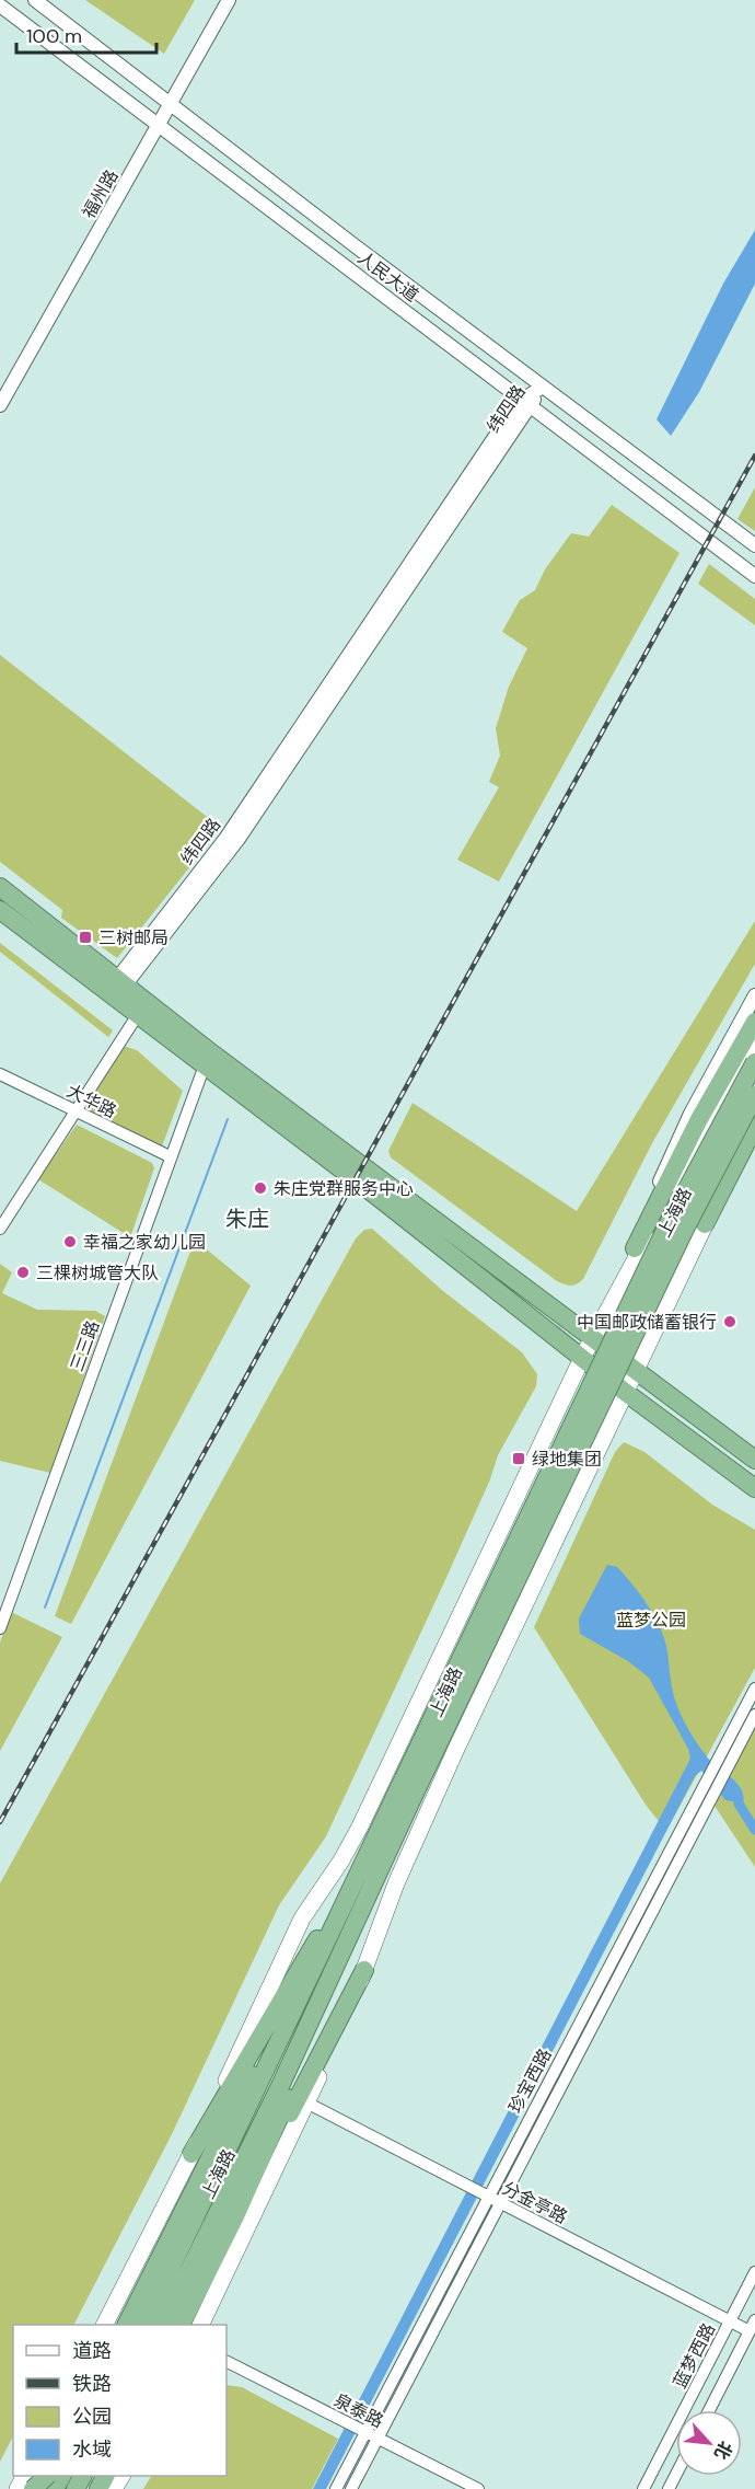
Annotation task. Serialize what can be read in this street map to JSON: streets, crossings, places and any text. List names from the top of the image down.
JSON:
{
  "streets": {
    "highway": ["上海路"],
    "street": [
      "福州路",
      "人民大道",
      "纬四路",
      "大华路",
      "三三路",
      "珍宝西路",
      "分金亭路",
      "蓝梦西路",
      "泉泰路"
    ]
  },
  "crossings": [
    ["福州路", "人民大道"],
    ["人民大道", "纬四路"],
    ["大华路", "三三路"],
    ["上海路", "分金亭路"],
    ["珍宝西路", "分金亭路"],
    ["珍宝西路", "泉泰路"],
    ["分金亭路", "蓝梦西路"]
  ],
  "districts": ["朱庄"],
  "parks": ["蓝梦公园"],
  "places": {
    "transit": ["三树邮局", "绿地集团"],
    "other": [
      "朱庄党群服务中心",
      "幸福之家幼儿园",
      "三棵树城管大队",
      "中国邮政储蓄银行"
    ]
  },
  "legend": [
    "道路",
    "铁路",
    "公园",
    "水域"
  ],
  "scale_bar": "100 m",
  "north": "bottom right"
}
